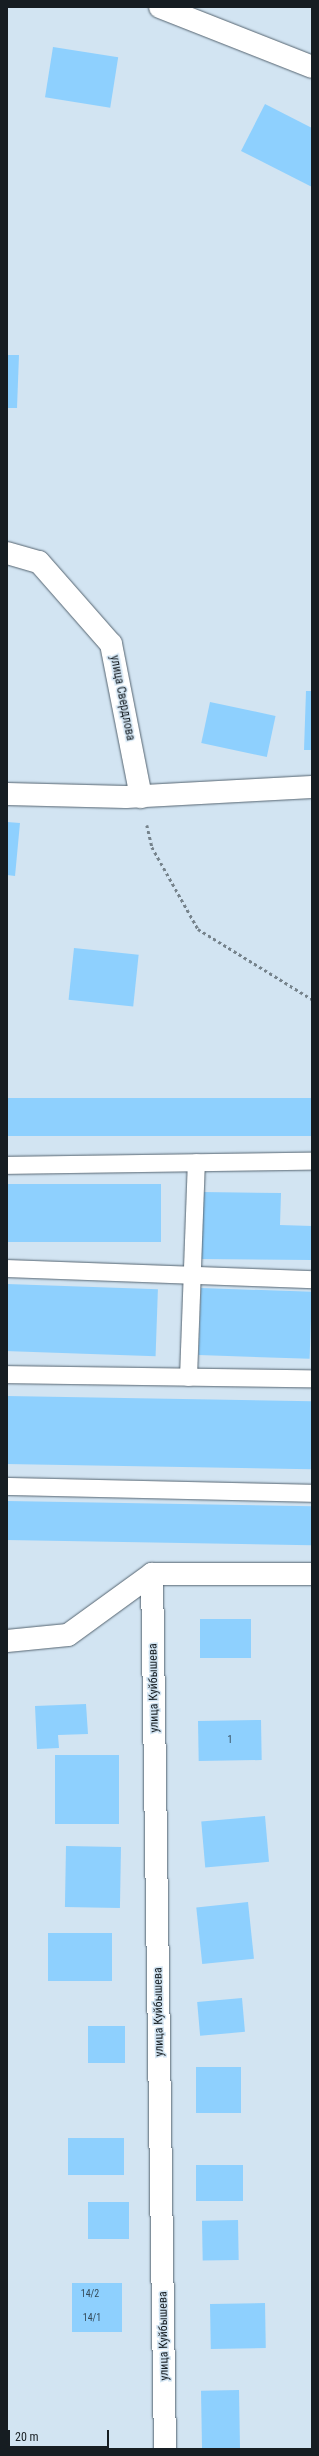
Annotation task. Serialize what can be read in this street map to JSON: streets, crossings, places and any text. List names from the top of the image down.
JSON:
{
  "streets": {
    "street": ["улица Свердлова", "улица Куйбышева"]
  },
  "house_numbers": ["1", "14/2", "14/1"],
  "scale_bar": "20 m"
}
